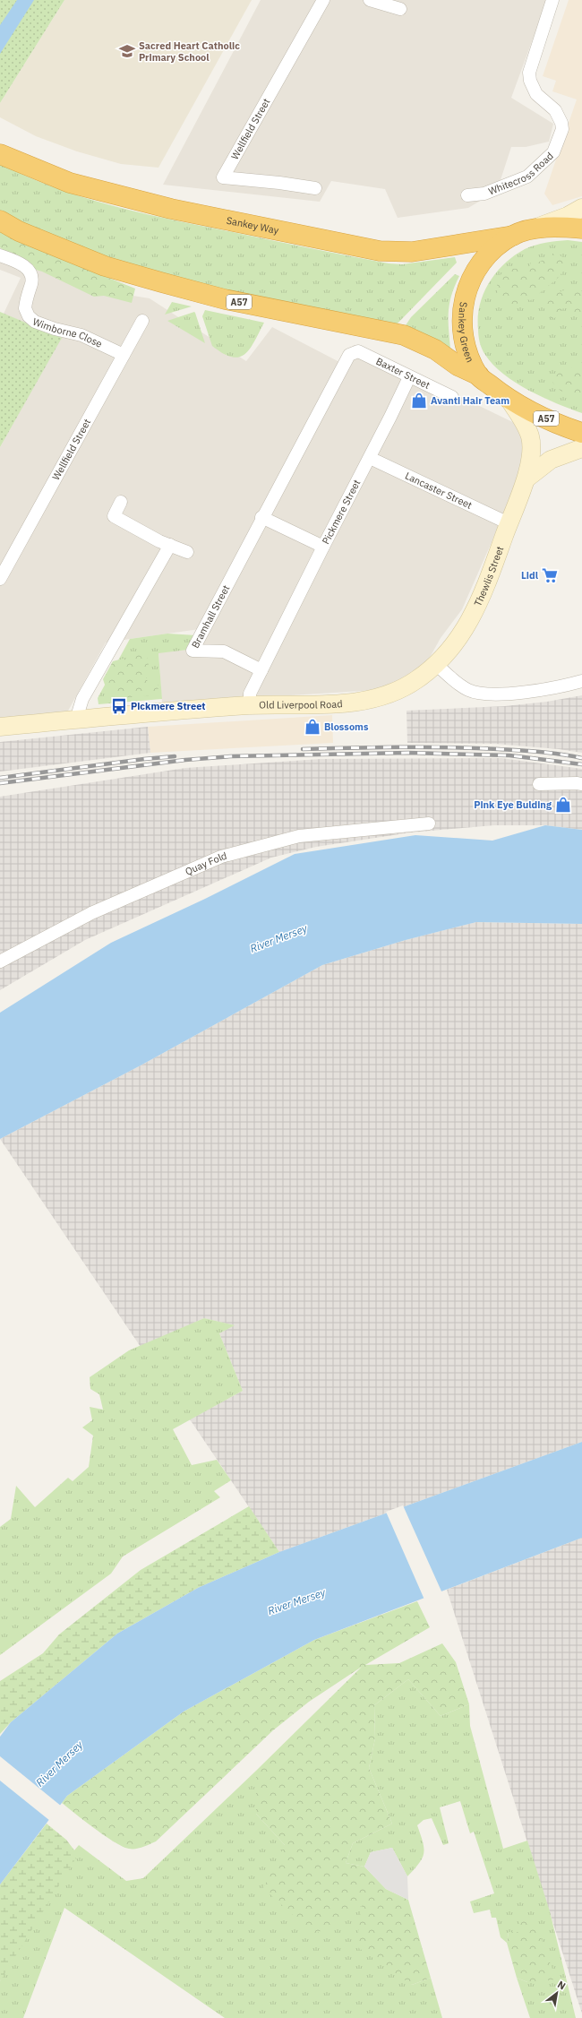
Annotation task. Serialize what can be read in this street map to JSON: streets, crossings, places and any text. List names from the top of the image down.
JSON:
{
  "streets": {
    "highway": ["Sankey Way", "A57", "Sankey Green"],
    "street": [
      "Wellfield Street",
      "Whitecross Road",
      "Wimborne Close",
      "Baxter Street",
      "Lancaster Street",
      "Pickmere Street",
      "Thewlis Street",
      "Bramhall Street",
      "Old Liverpool Road",
      "Quay Fold"
    ]
  },
  "crossings": [
    ["Wellfield Street", "Wimborne Close"],
    ["Sankey Way", "Sankey Green"],
    ["A57", "Sankey Green"],
    ["Sankey Green", "Thewlis Street"],
    ["Baxter Street", "Pickmere Street"],
    ["Baxter Street", "Bramhall Street"],
    ["Lancaster Street", "Pickmere Street"],
    ["Lancaster Street", "Thewlis Street"],
    ["Pickmere Street", "Bramhall Street"],
    ["Pickmere Street", "Old Liverpool Road"],
    ["Thewlis Street", "Old Liverpool Road"]
  ],
  "water": ["River Mersey"],
  "places": {
    "school or university": ["Sacred Heart Catholic Primary School"],
    "shop": ["Avanti Hair Team", "Blossoms", "Pink Eye Bulding"],
    "supermarket": ["Lidl"],
    "bus stop": ["Pickmere Street"]
  },
  "north": "top right"
}
